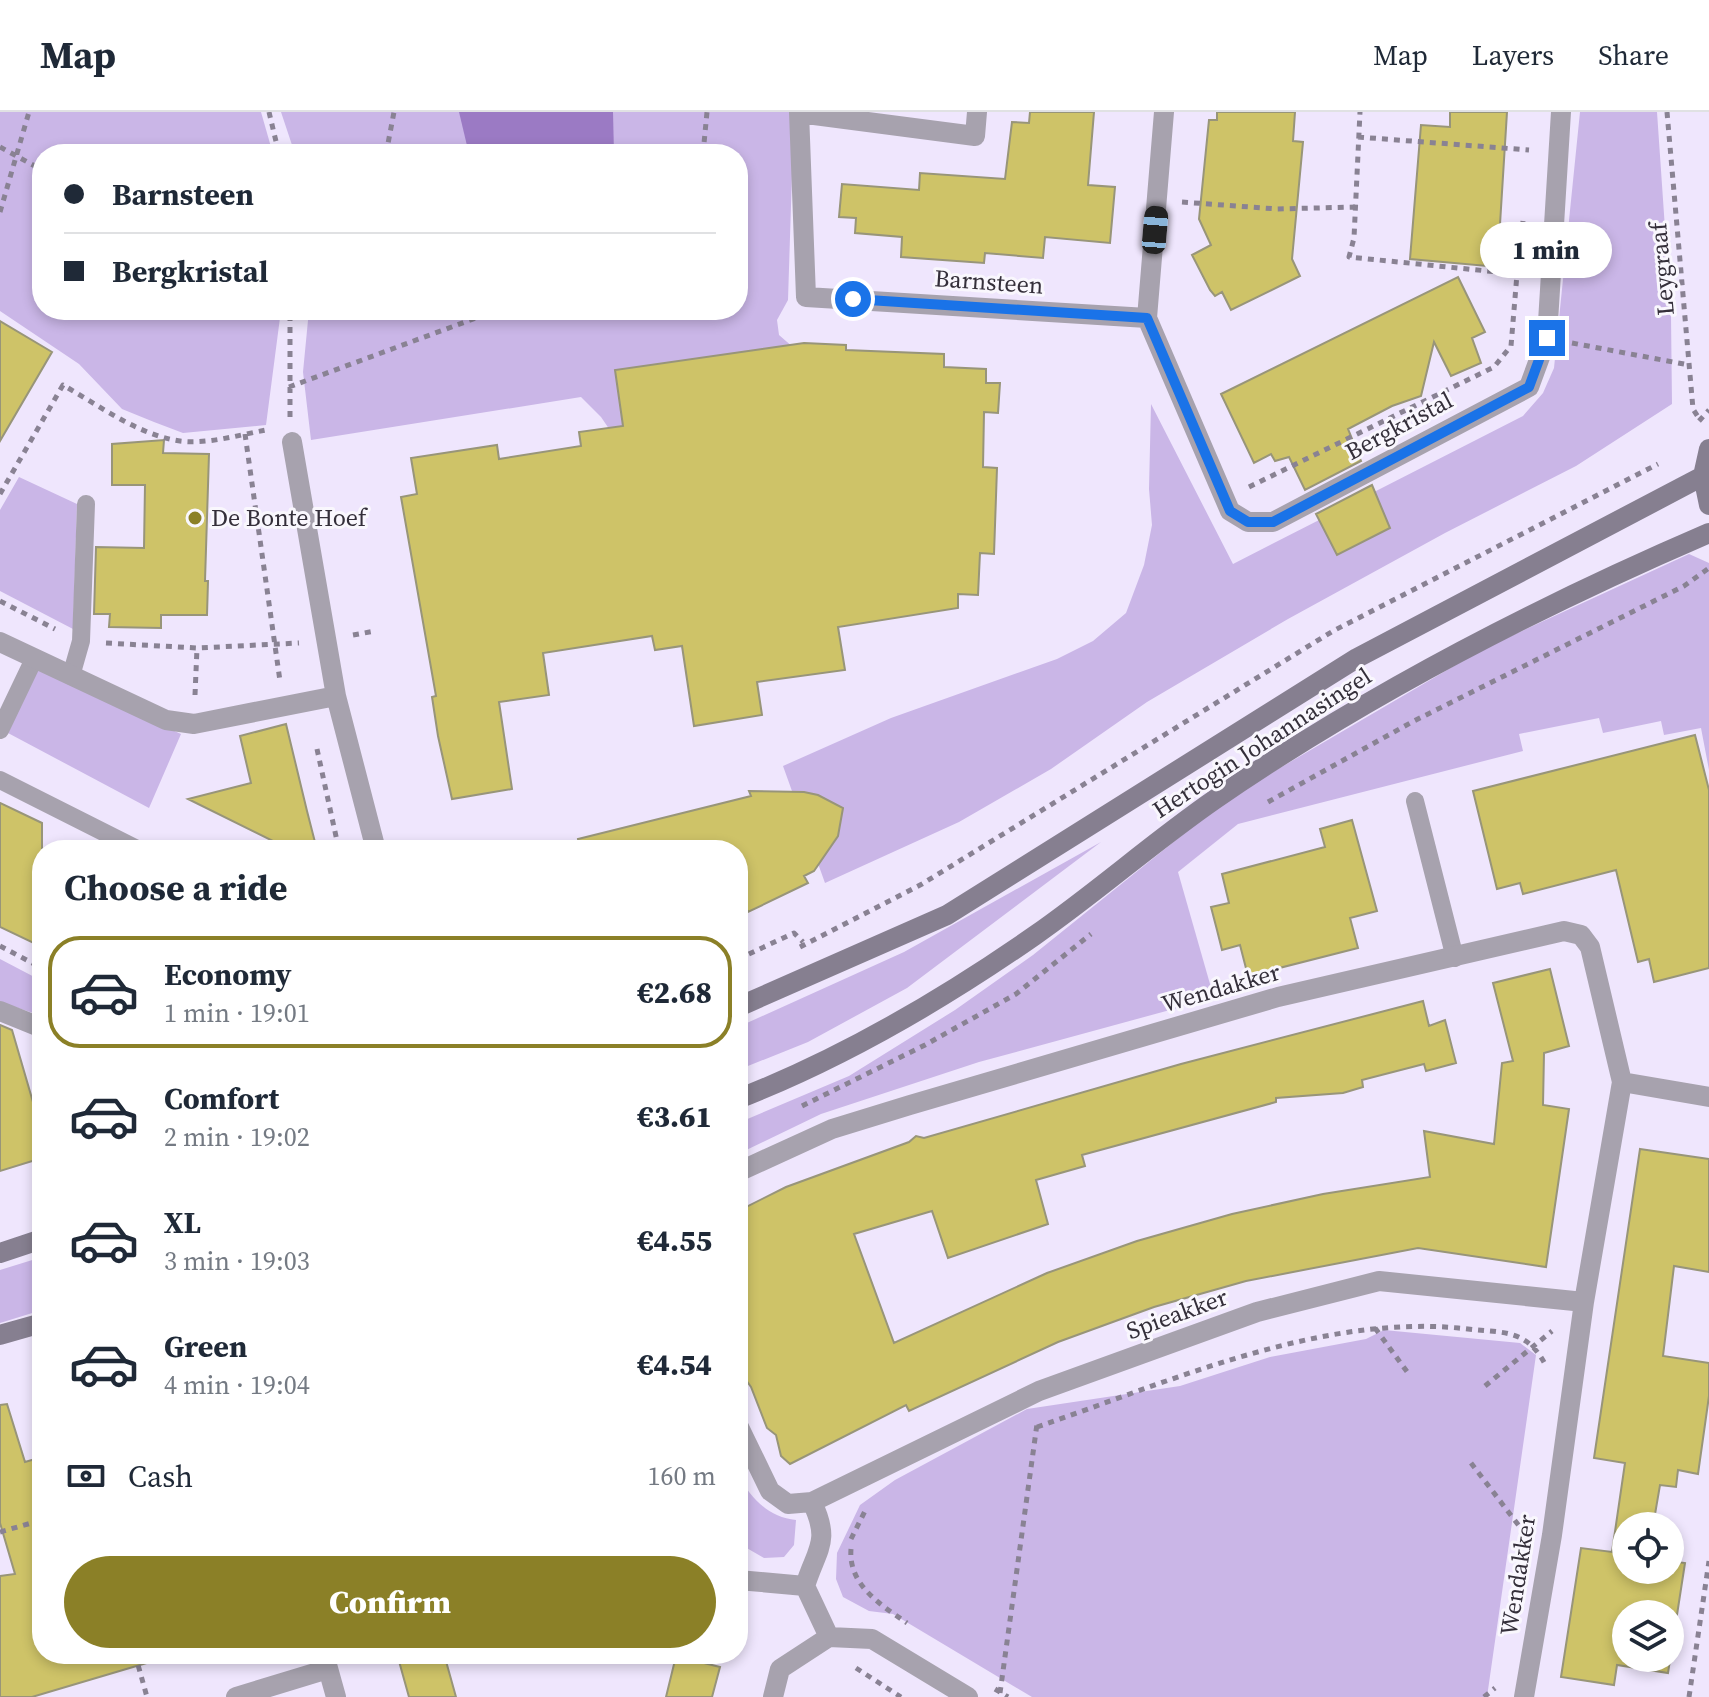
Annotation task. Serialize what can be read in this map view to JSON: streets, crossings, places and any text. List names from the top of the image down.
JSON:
{
  "streets": {
    "main road": ["Hertogin Johannasingel"],
    "street": [
      "Barnsteen",
      "Bergkristal",
      "Wendakker",
      "Spieakker"
    ],
    "path": ["Leygraaf"]
  },
  "crossings": [
    ["Wendakker", "Spieakker"]
  ],
  "places": ["De Bonte Hoef"],
  "page": {
    "header": "Map",
    "nav": ["Map", "Layers", "Share"],
    "banner": ["Barnsteen", "Bergkristal"],
    "bubble": "1 min",
    "heading": "Choose a ride",
    "list": [
      {
        "name": "Economy",
        "note": "1 min · 19:01",
        "value": "€2.68"
      },
      {
        "name": "Comfort",
        "note": "2 min · 19:02",
        "value": "€3.61"
      },
      {
        "name": "XL",
        "note": "3 min · 19:03",
        "value": "€4.55"
      },
      {
        "name": "Green",
        "note": "4 min · 19:04",
        "value": "€4.54"
      }
    ],
    "pay": ["Cash", "160 m"],
    "buttons": "Confirm"
  }
}
